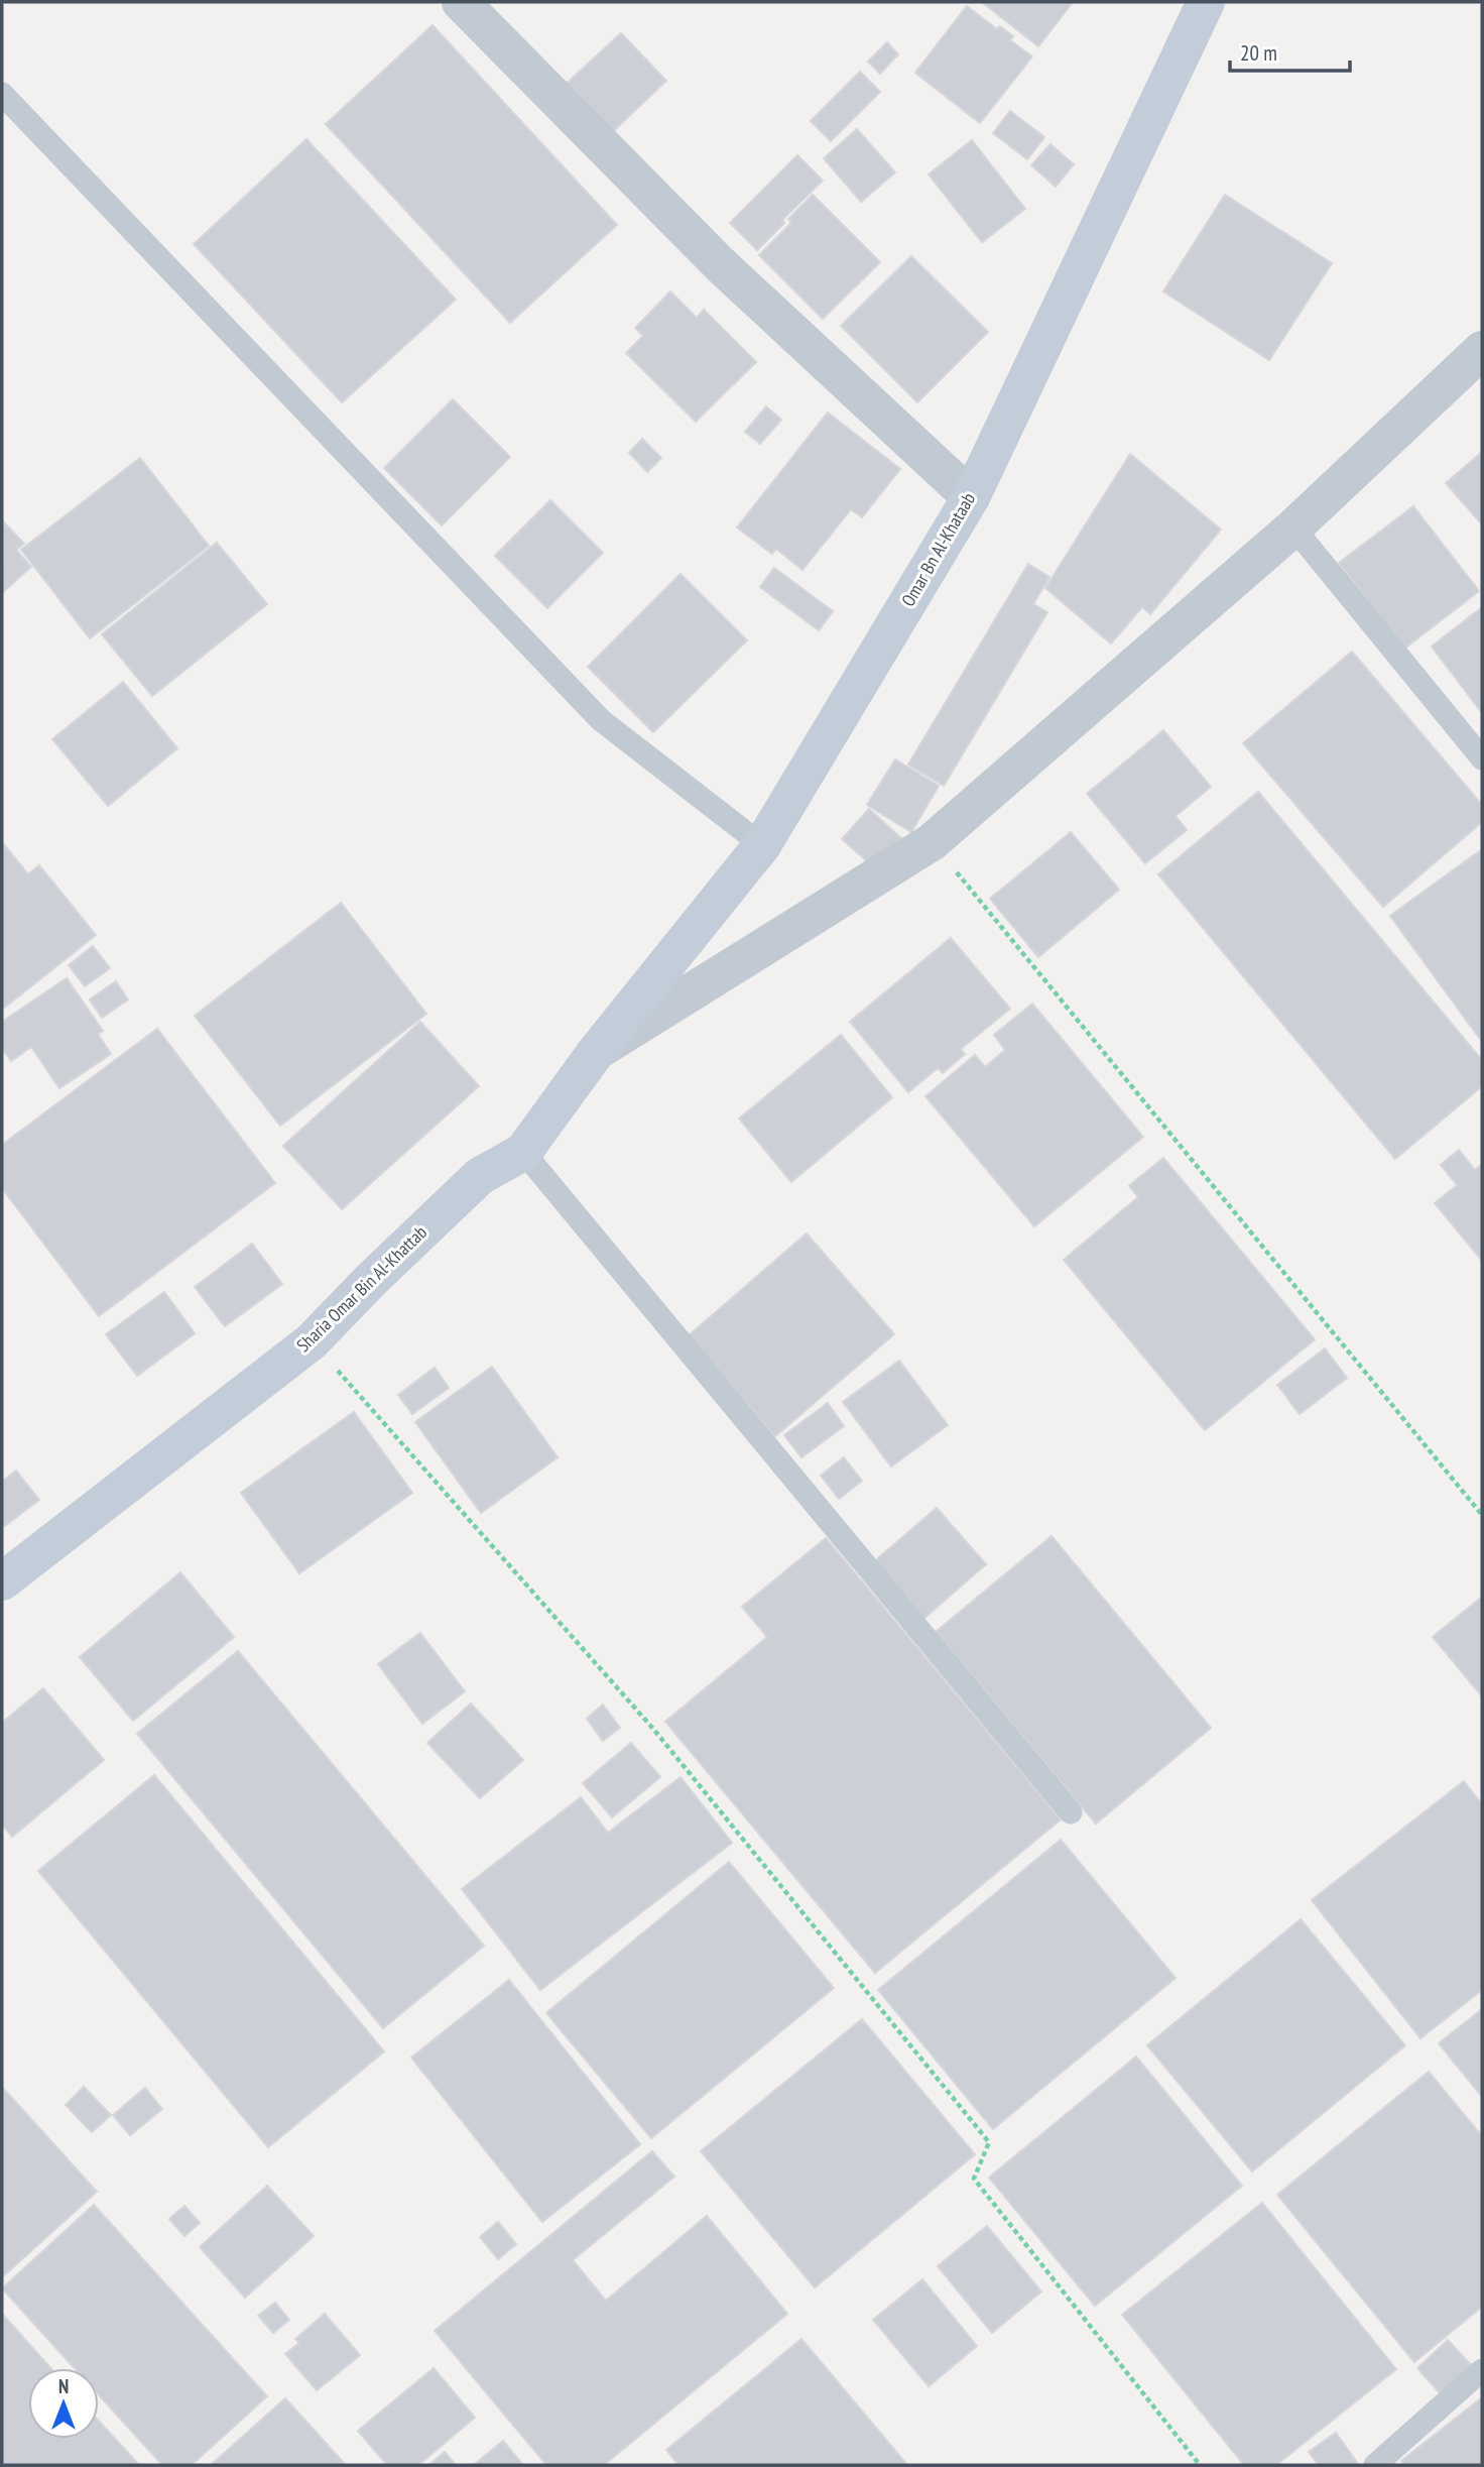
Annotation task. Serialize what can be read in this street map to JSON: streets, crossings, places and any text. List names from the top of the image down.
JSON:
{
  "streets": {
    "main road": ["Omar Bn Al-Khataab", "Sharia Omar Bin Al-Khattab"]
  },
  "crossings": [
    ["Omar Bn Al-Khataab", "Sharia Omar Bin Al-Khattab"]
  ],
  "scale_bar": "20 m",
  "north": "top"
}
